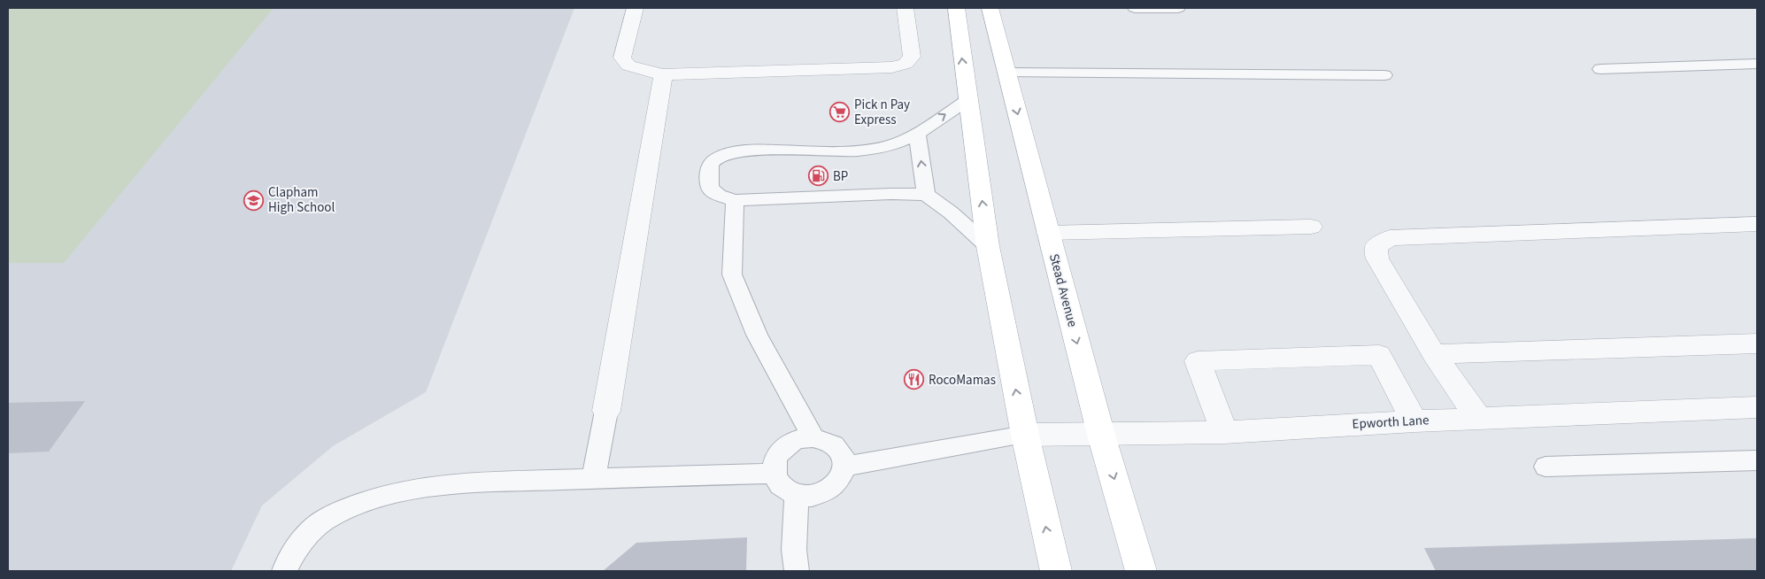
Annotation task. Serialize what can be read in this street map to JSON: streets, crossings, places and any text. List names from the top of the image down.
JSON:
{
  "streets": {
    "main road": ["Stead Avenue"],
    "street": ["Epworth Lane"]
  },
  "crossings": [
    ["Stead Avenue", "Epworth Lane"]
  ],
  "places": {
    "supermarket": ["Pick n Pay Express"],
    "fuel station": ["BP"],
    "school or university": ["Clapham High School"],
    "restaurant": ["RocoMamas"]
  }
}
